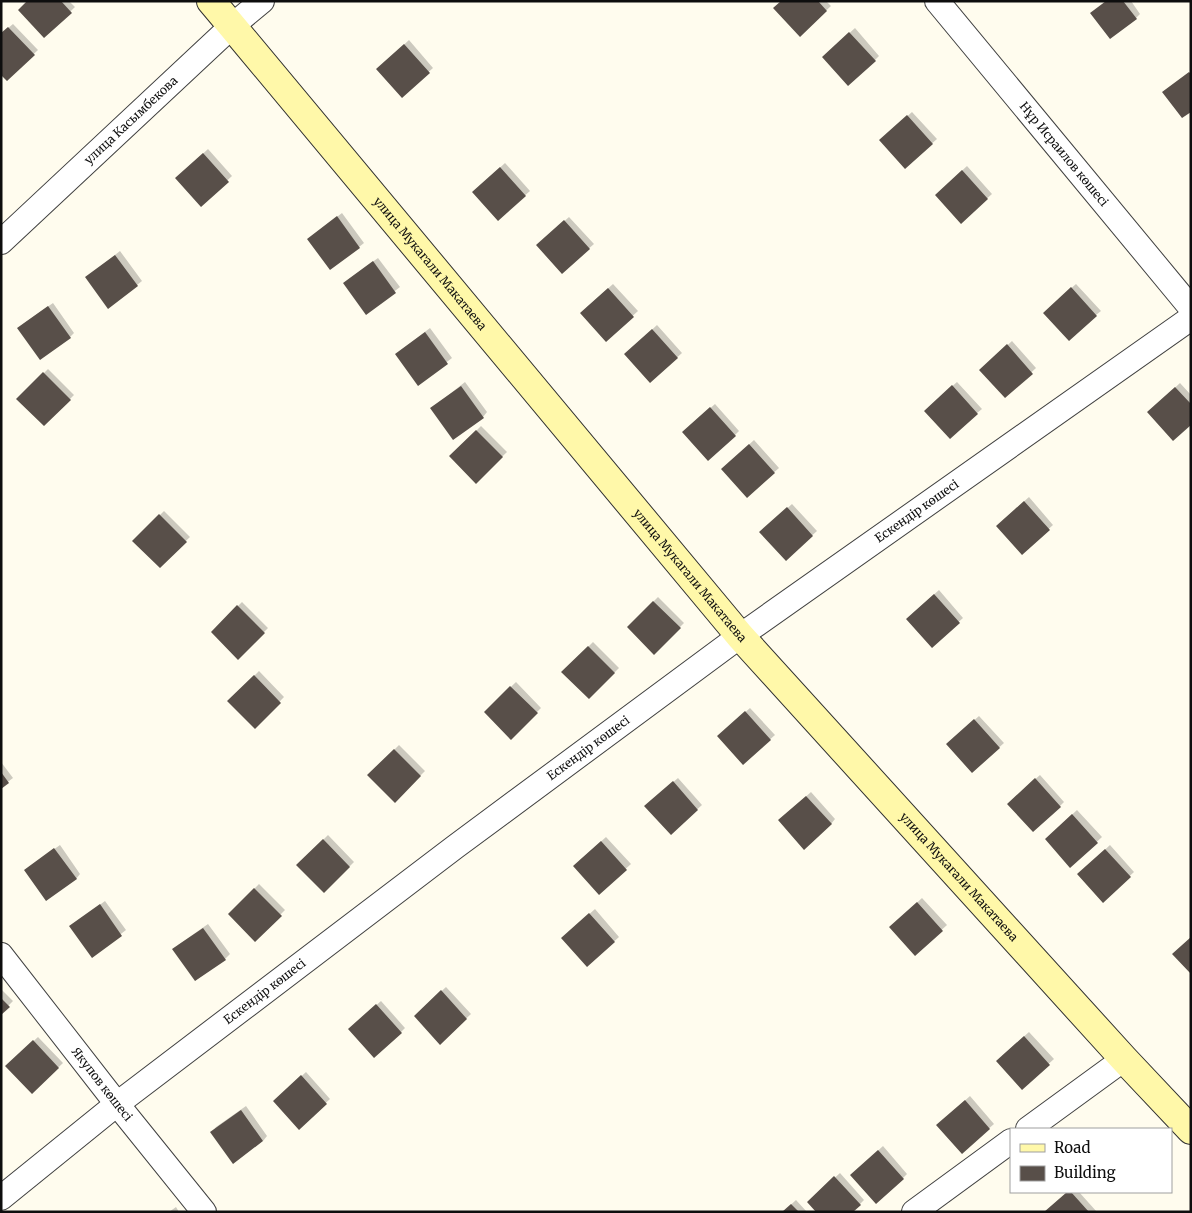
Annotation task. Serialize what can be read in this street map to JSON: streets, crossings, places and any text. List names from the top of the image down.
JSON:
{
  "streets": {
    "street": [
      "улица Касымбекова",
      "Нұр Исраилов көшесі",
      "улица Мукагали Макатаева",
      "Ескендір көшесі",
      "Якупов көшесі"
    ]
  },
  "crossings": [
    ["улица Касымбекова", "улица Мукагали Макатаева"],
    ["улица Мукагали Макатаева", "Ескендір көшесі"],
    ["Ескендір көшесі", "Якупов көшесі"]
  ],
  "legend": ["Road", "Building"]
}
